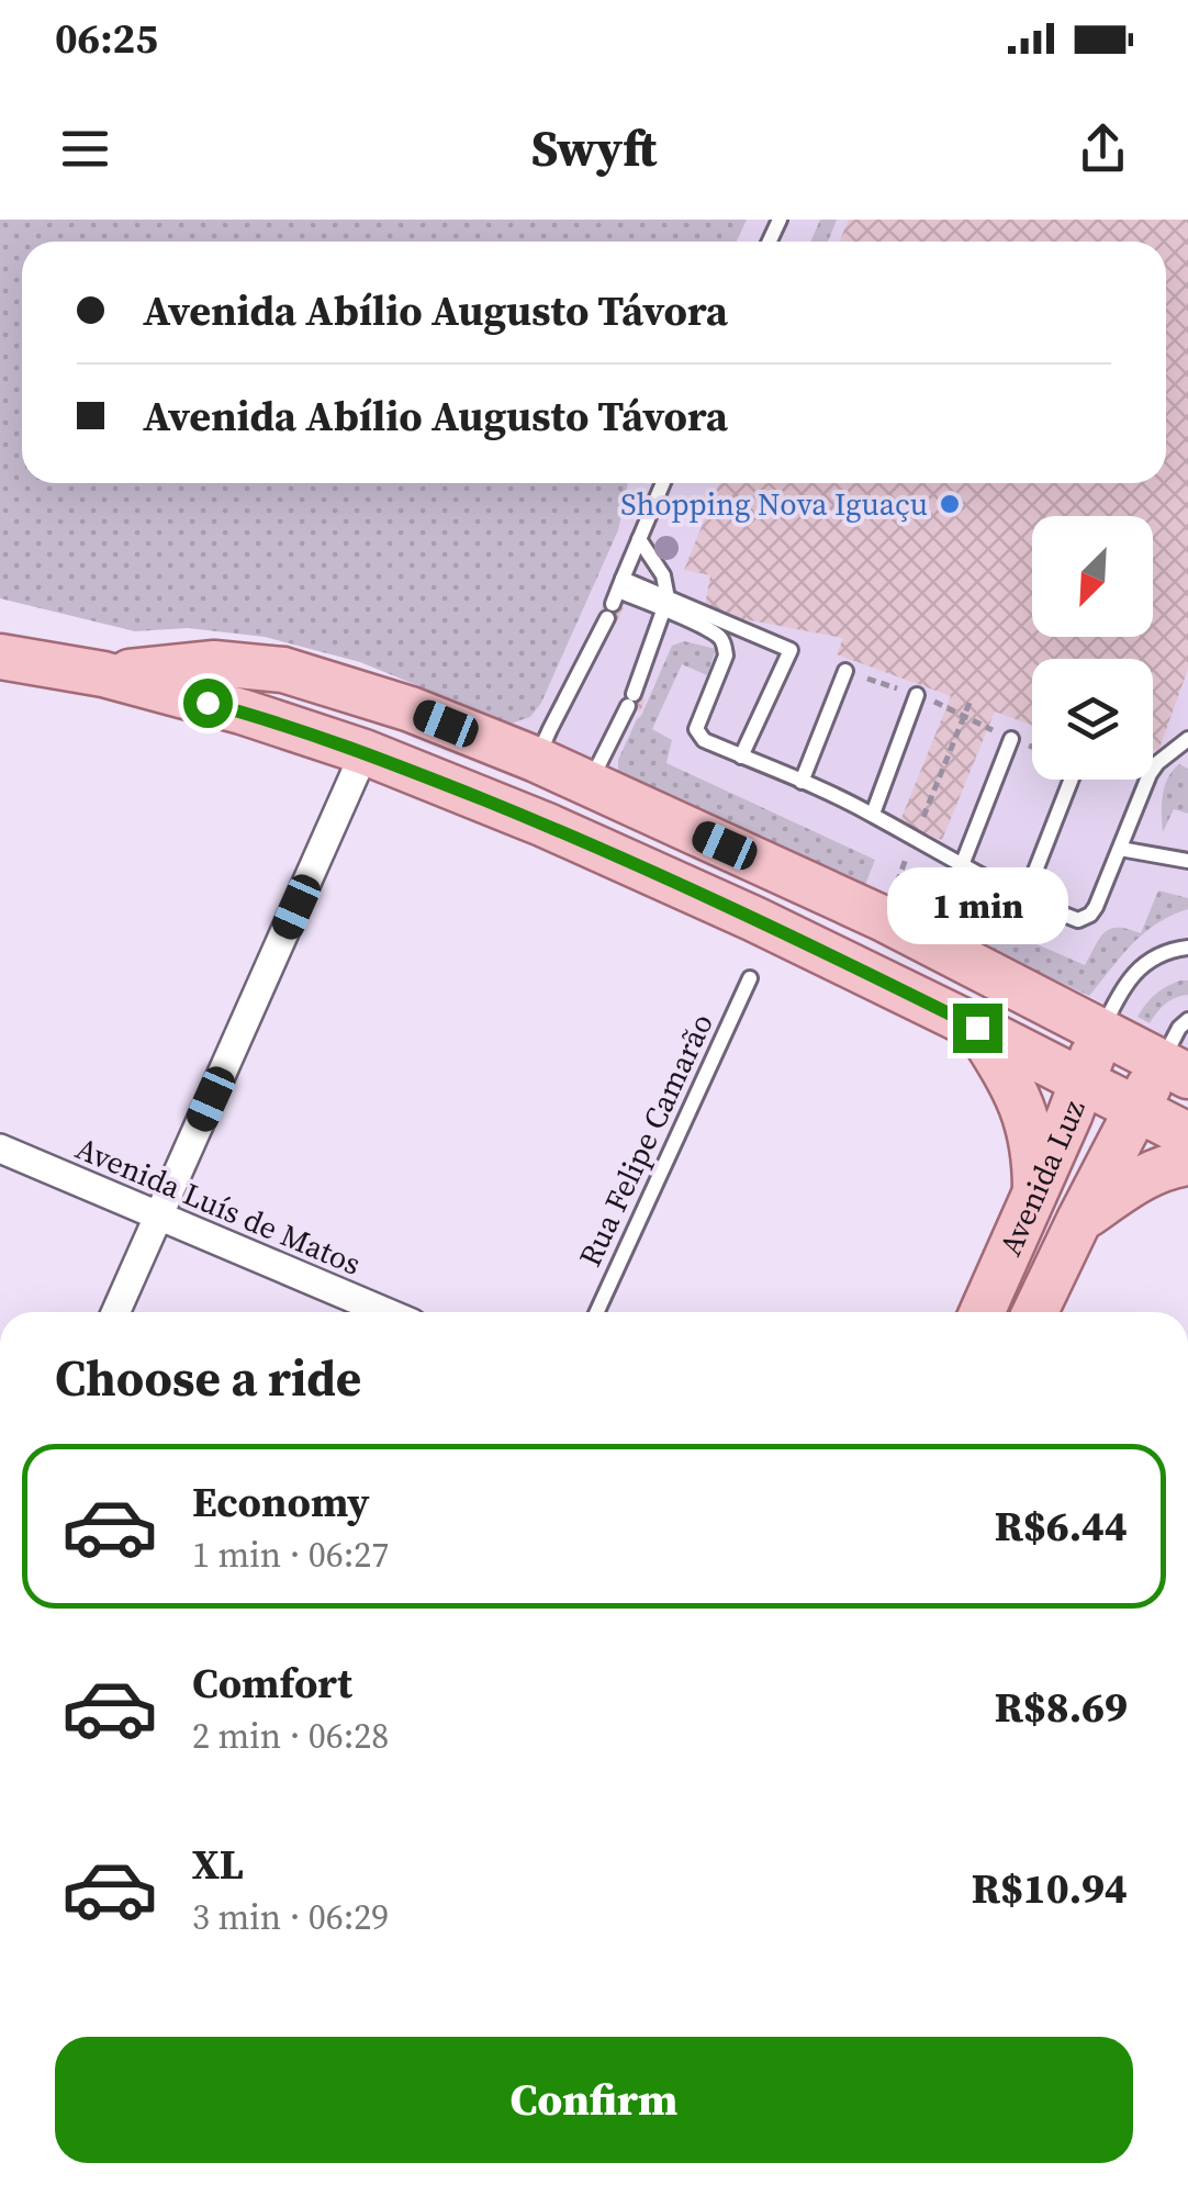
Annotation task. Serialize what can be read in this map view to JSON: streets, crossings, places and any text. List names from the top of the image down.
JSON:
{
  "streets": {
    "main road": ["Avenida Luz"],
    "street": ["Avenida Luís de Matos"],
    "lane": ["Rua Felipe Camarão"]
  },
  "places": ["Shopping Nova Iguaçu"],
  "north": "bottom left",
  "page": {
    "status": "06:25",
    "header": "Swyft",
    "banner": ["Avenida Abílio Augusto Távora", "Avenida Abílio Augusto Távora"],
    "bubble": "1 min",
    "heading": "Choose a ride",
    "list": [
      {
        "name": "Economy",
        "note": "1 min · 06:27",
        "value": "R$6.44"
      },
      {
        "name": "Comfort",
        "note": "2 min · 06:28",
        "value": "R$8.69"
      },
      {
        "name": "XL",
        "note": "3 min · 06:29",
        "value": "R$10.94"
      }
    ],
    "buttons": "Confirm"
  }
}
